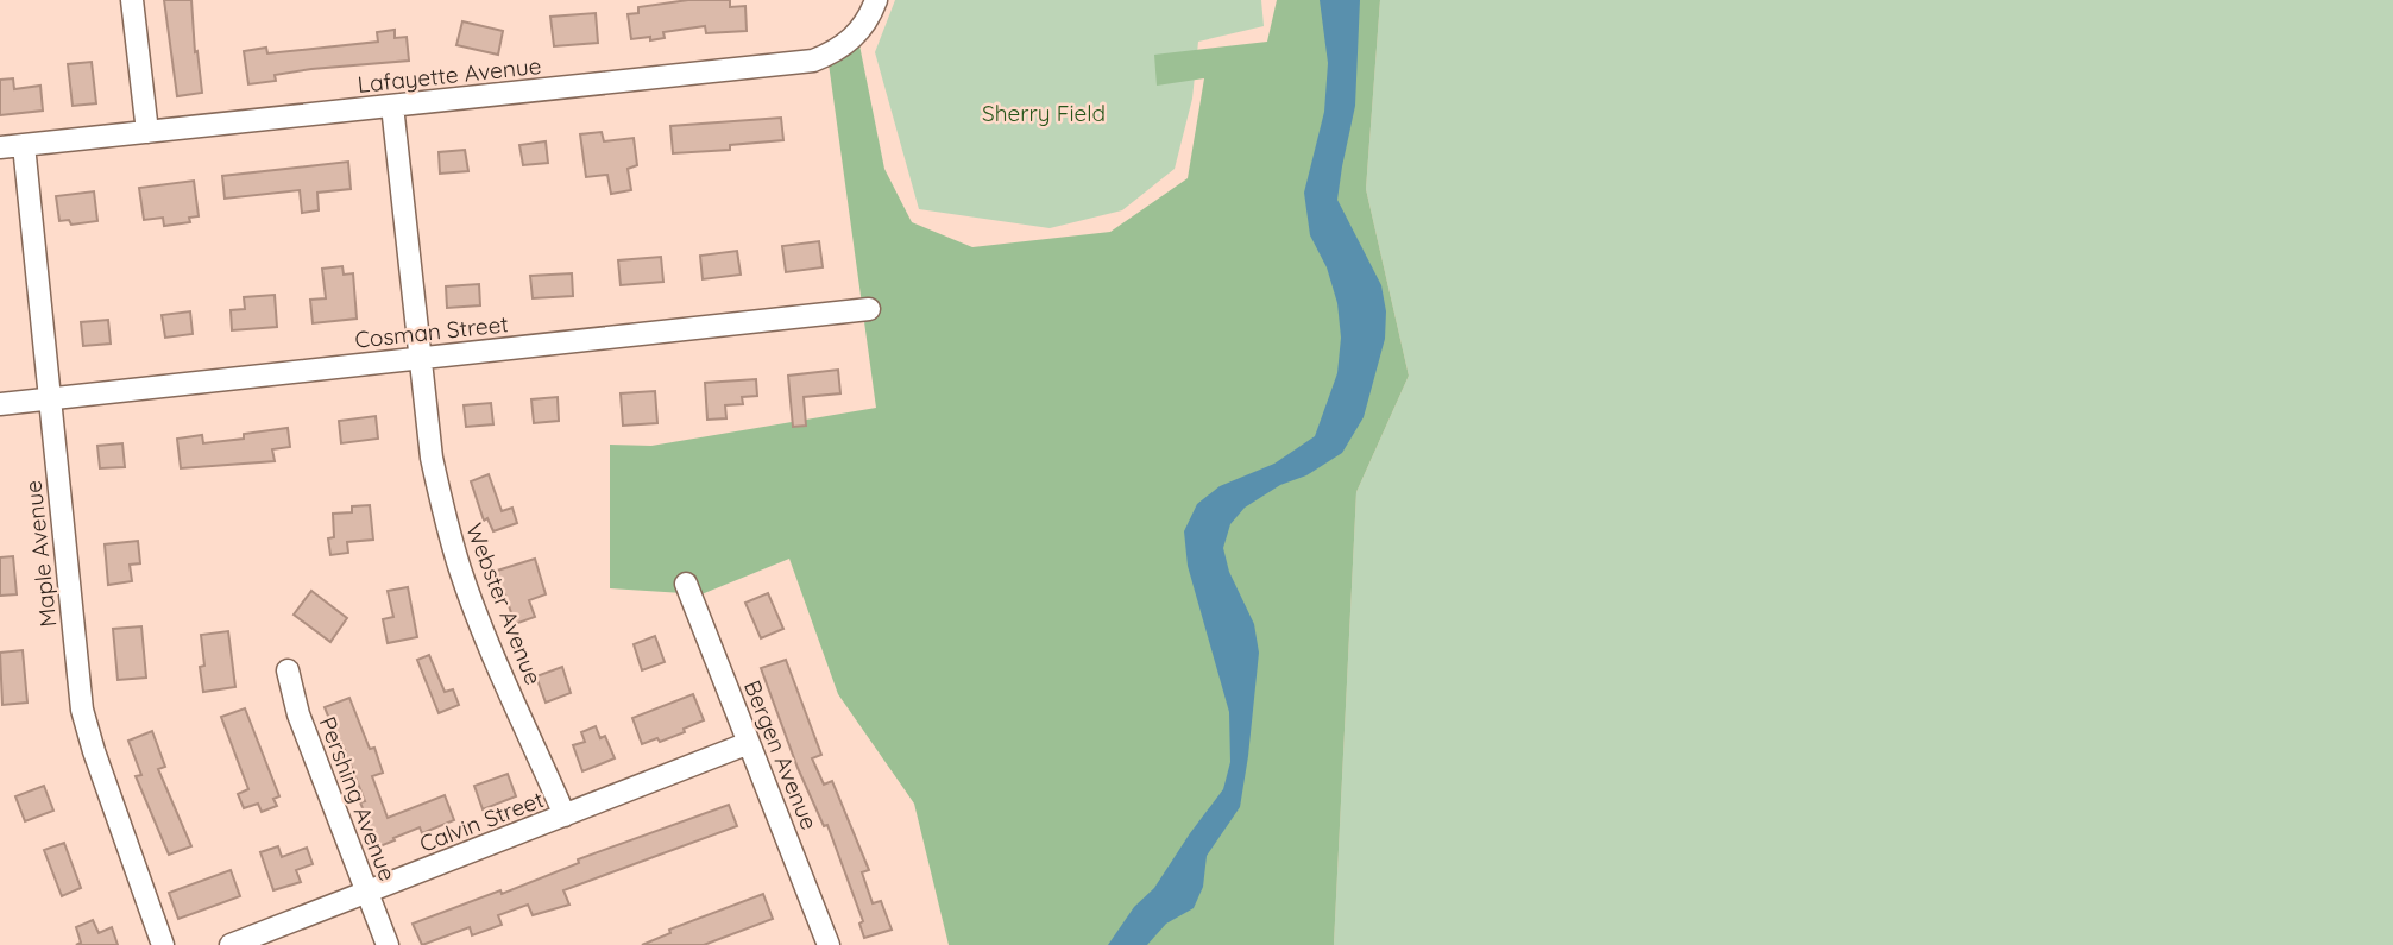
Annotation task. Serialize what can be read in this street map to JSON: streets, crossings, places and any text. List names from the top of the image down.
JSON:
{
  "streets": {
    "street": [
      "Lafayette Avenue",
      "Cosman Street",
      "Maple Avenue",
      "Webster Avenue",
      "Bergen Avenue",
      "Pershing Avenue",
      "Calvin Street"
    ]
  },
  "crossings": [
    ["Lafayette Avenue", "Maple Avenue"],
    ["Lafayette Avenue", "Webster Avenue"],
    ["Cosman Street", "Maple Avenue"],
    ["Cosman Street", "Webster Avenue"],
    ["Webster Avenue", "Calvin Street"],
    ["Bergen Avenue", "Calvin Street"],
    ["Pershing Avenue", "Calvin Street"]
  ],
  "parks": ["Sherry Field"]
}
